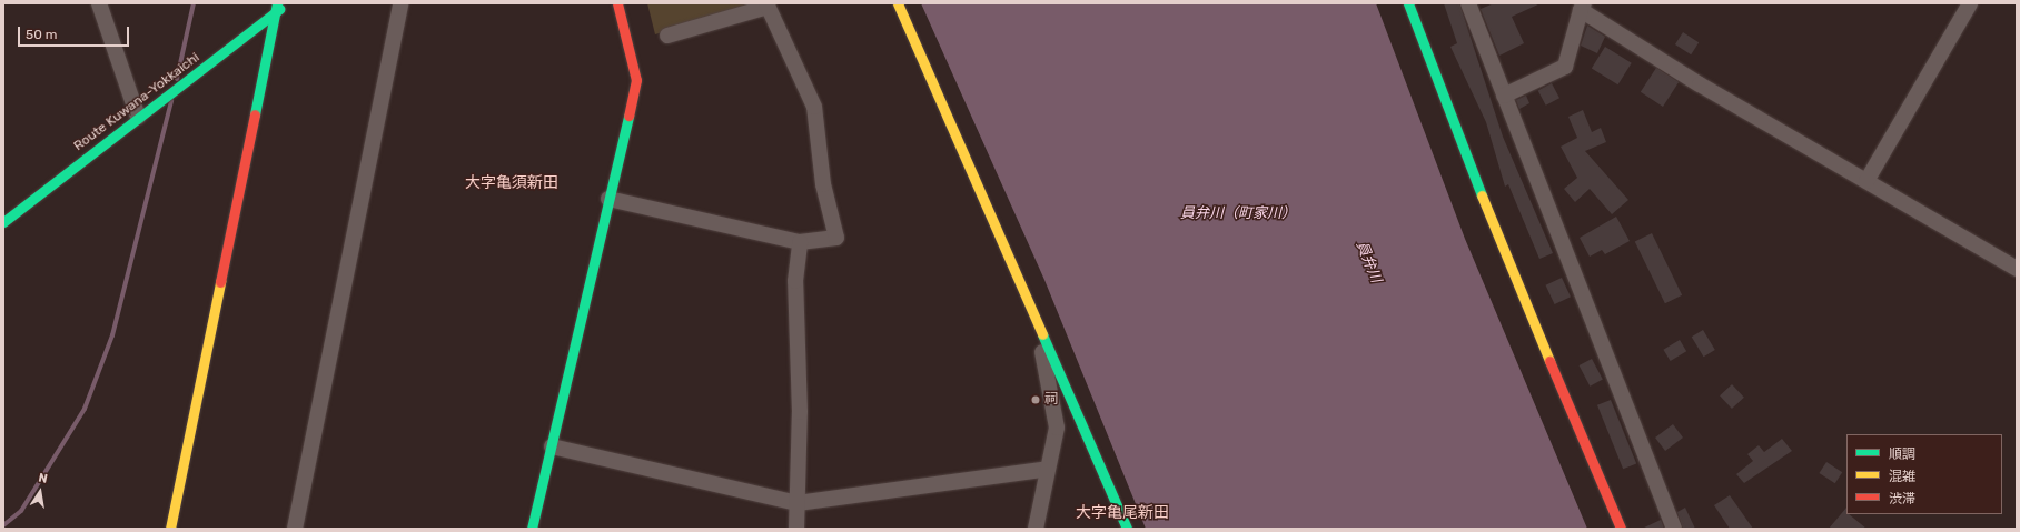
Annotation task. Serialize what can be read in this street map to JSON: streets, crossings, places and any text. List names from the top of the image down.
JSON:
{
  "streets": {
    "street": ["Route Kuwana-Yokkaichi"]
  },
  "districts": ["大字亀須新田", "大字亀尾新田"],
  "water": ["員弁川（町家川）", "員弁川"],
  "places": ["祠"],
  "legend": ["順調", "混雑", "渋滞"],
  "scale_bar": "50 m",
  "north": "top"
}
